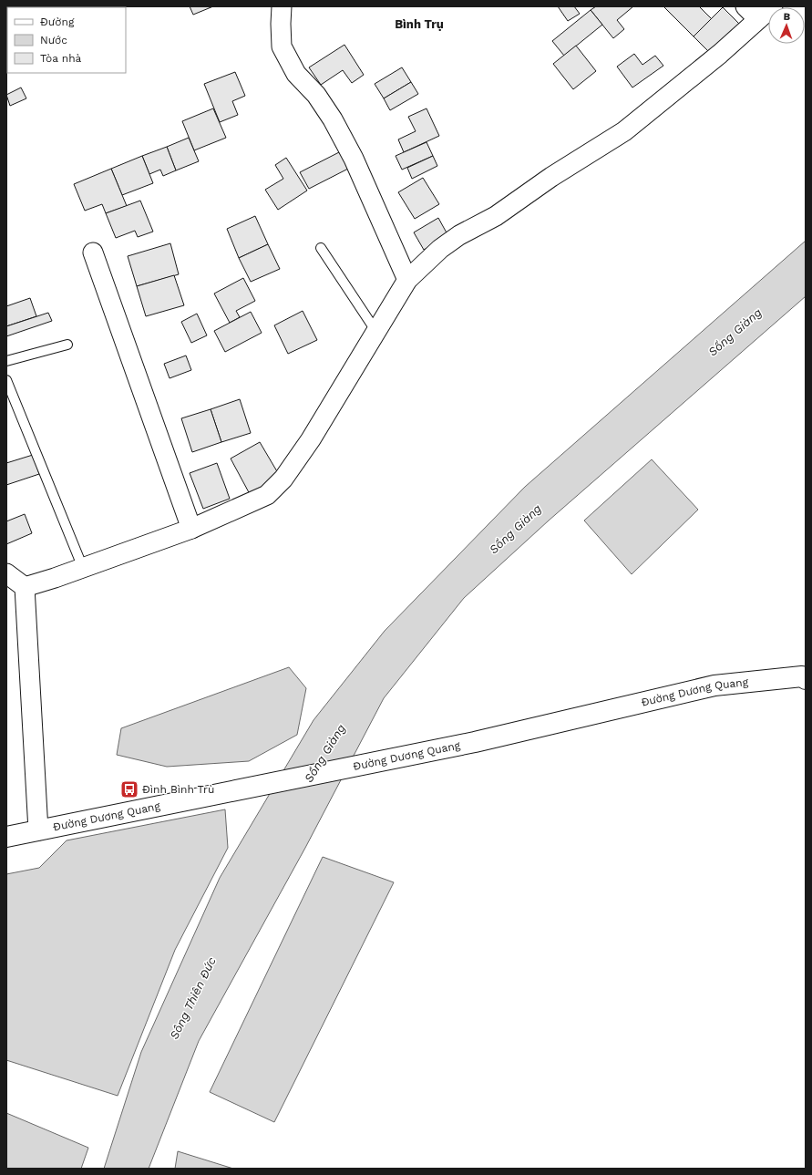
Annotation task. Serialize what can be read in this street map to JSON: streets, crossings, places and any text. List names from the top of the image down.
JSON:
{
  "streets": {
    "street": ["Đường Dương Quang"]
  },
  "districts": ["Bình Trụ"],
  "water": ["Sồng Giàng", "Sông Thiên Đức"],
  "places": {
    "bus stop": ["Đình Bình Trù"]
  },
  "legend": ["Đường", "Nước", "Tòa nhà"],
  "north": "top"
}
